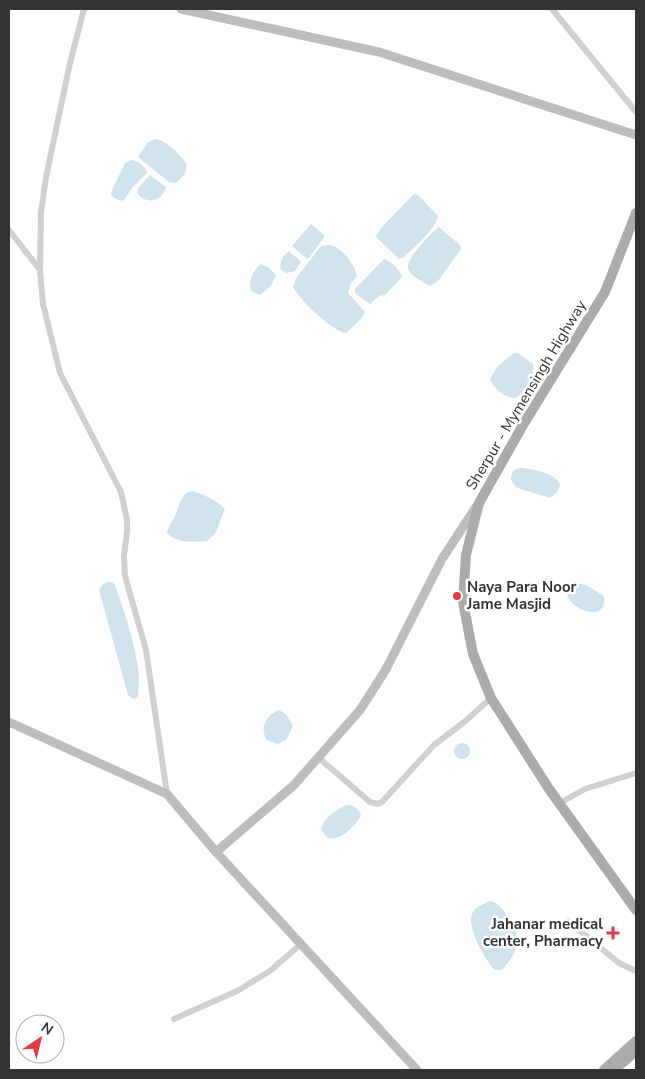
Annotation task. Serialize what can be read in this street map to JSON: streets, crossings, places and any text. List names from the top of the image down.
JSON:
{
  "streets": {
    "main road": ["Sherpur - Mymensingh Highway"]
  },
  "places": {
    "other": ["Naya Para Noor Jame Masjid"],
    "health": ["Jahanar medical center, Pharmacy"]
  },
  "north": "top right"
}
